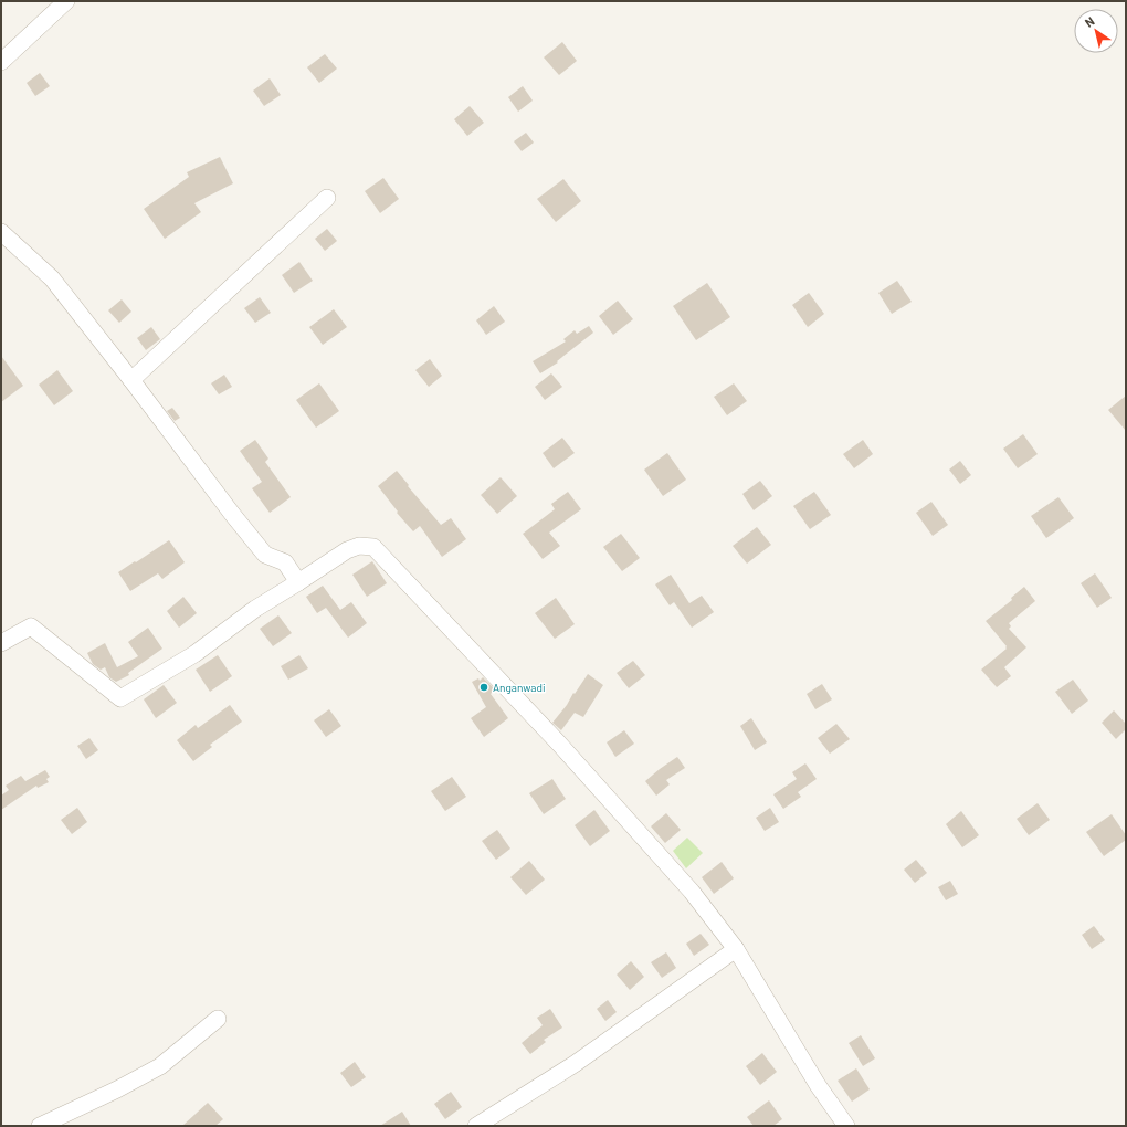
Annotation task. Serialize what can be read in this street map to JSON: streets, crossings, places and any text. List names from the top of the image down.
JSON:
{
  "places": ["Anganwadi"],
  "north": "top left"
}
